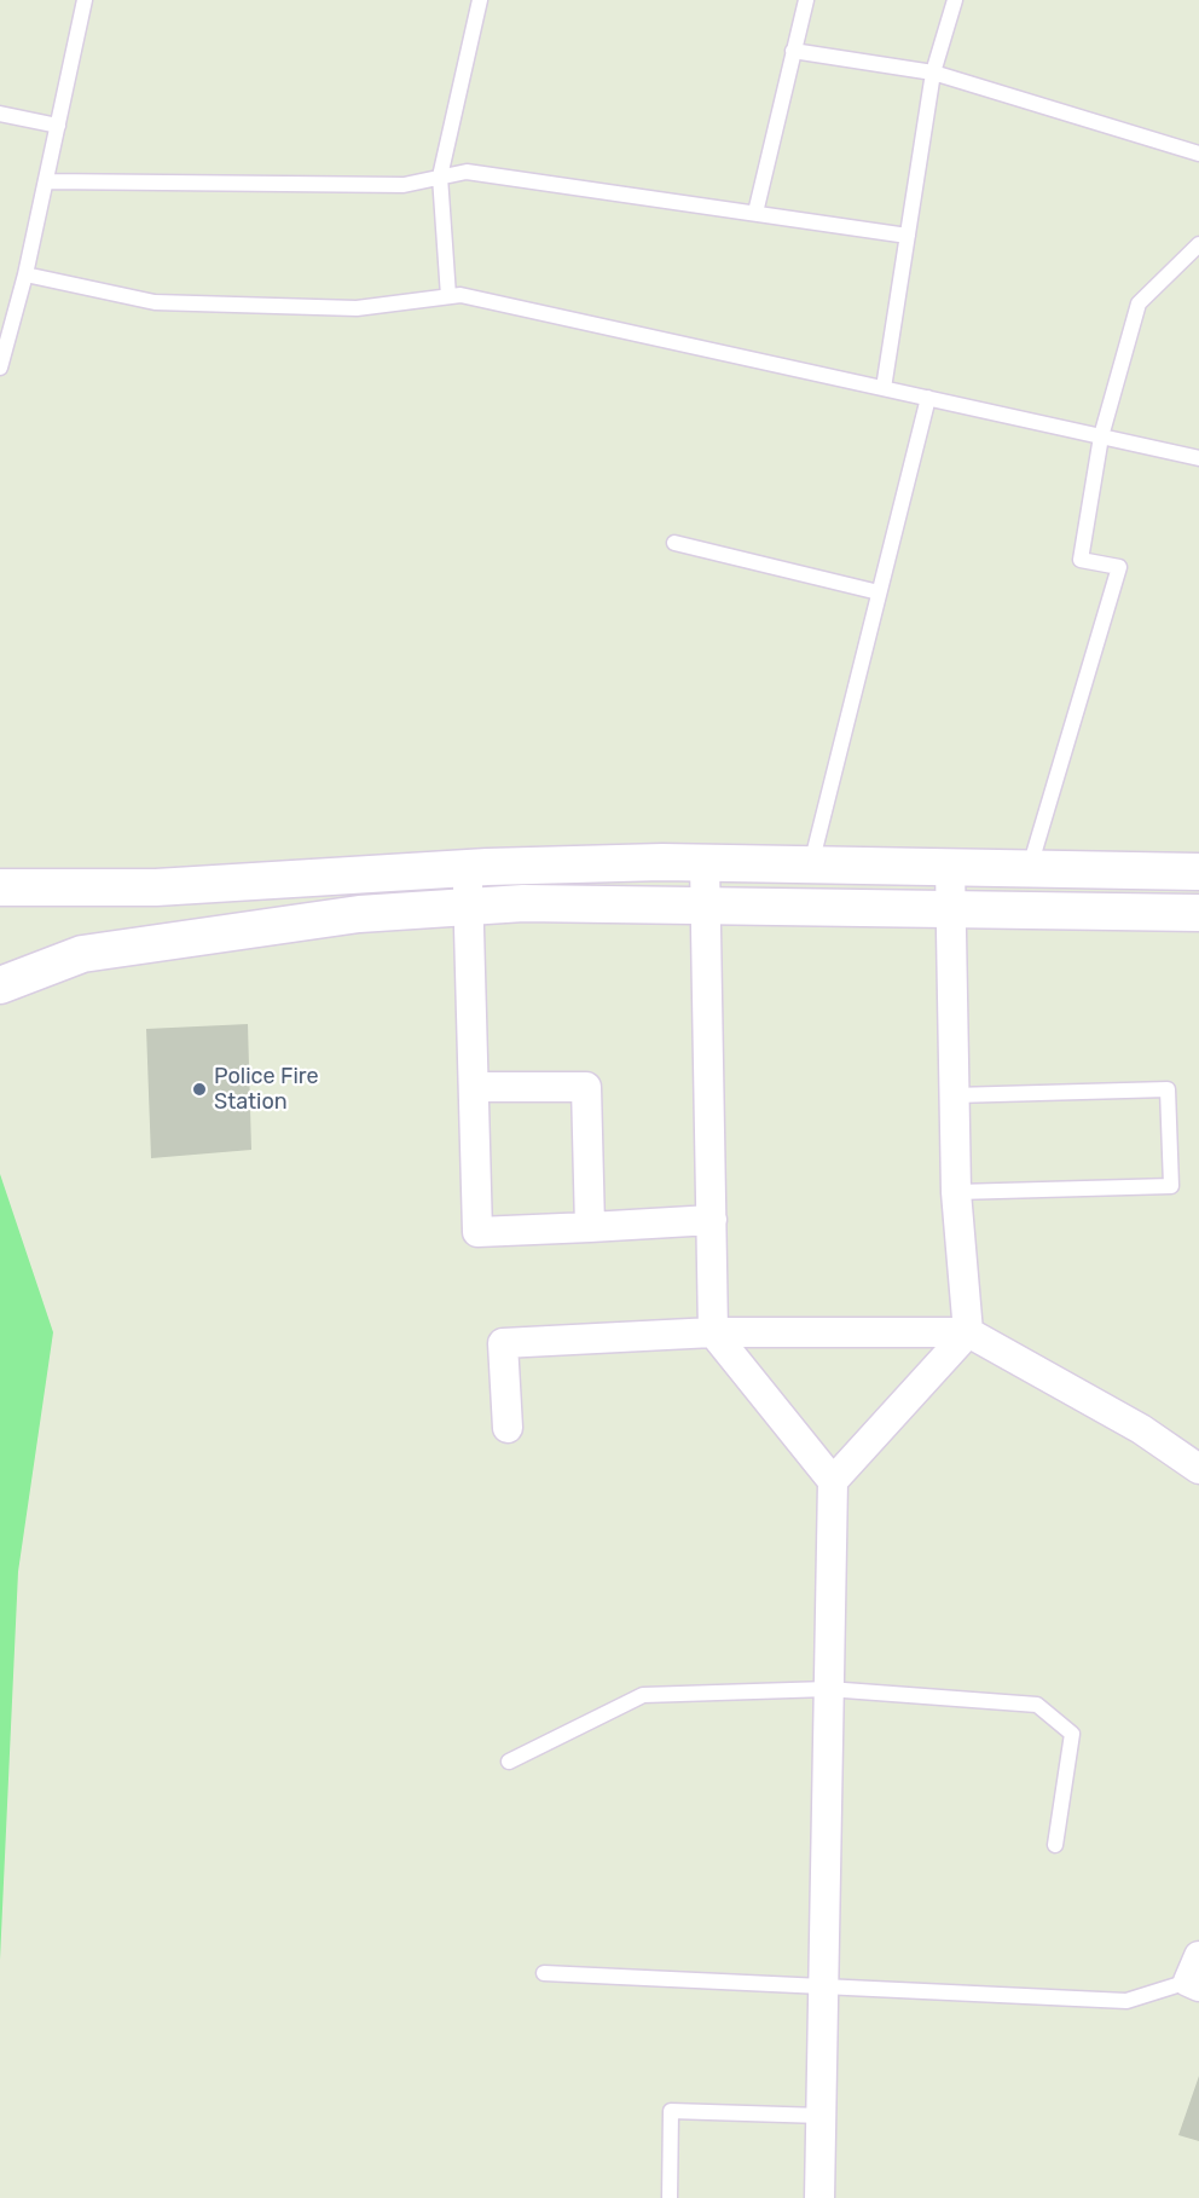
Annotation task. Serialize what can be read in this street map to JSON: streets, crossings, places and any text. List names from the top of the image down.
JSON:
{
  "places": ["Police Fire Station"]
}
